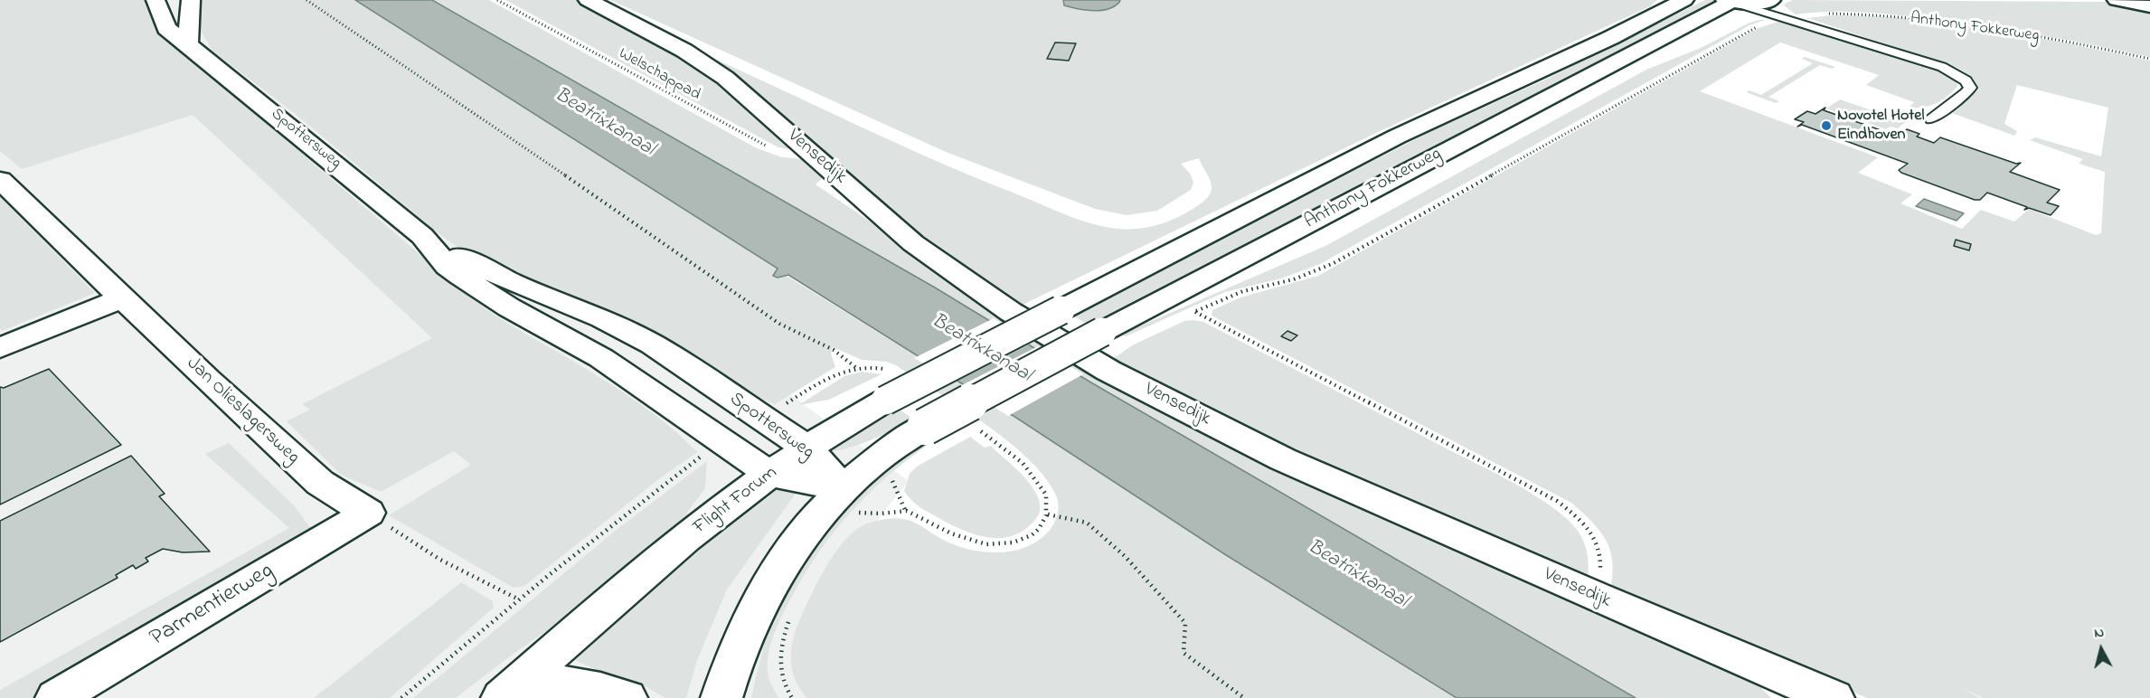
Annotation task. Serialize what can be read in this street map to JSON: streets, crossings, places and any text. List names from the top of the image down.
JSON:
{
  "streets": {
    "main road": [
      "Anthony Fokkerweg",
      "Spottersweg",
      "Vensedijk",
      "Jan Olieslagersweg",
      "Flight Forum",
      "Parmentierweg"
    ],
    "path": ["Welschappad"]
  },
  "crossings": [
    ["Anthony Fokkerweg", "Spottersweg"],
    ["Anthony Fokkerweg", "Flight Forum"],
    ["Welschappad", "Vensedijk"],
    ["Spottersweg", "Flight Forum"],
    ["Jan Olieslagersweg", "Parmentierweg"]
  ],
  "water": ["Beatrixkanaal"],
  "places": ["Novotel Hotel Eindhoven"],
  "north": "top"
}
